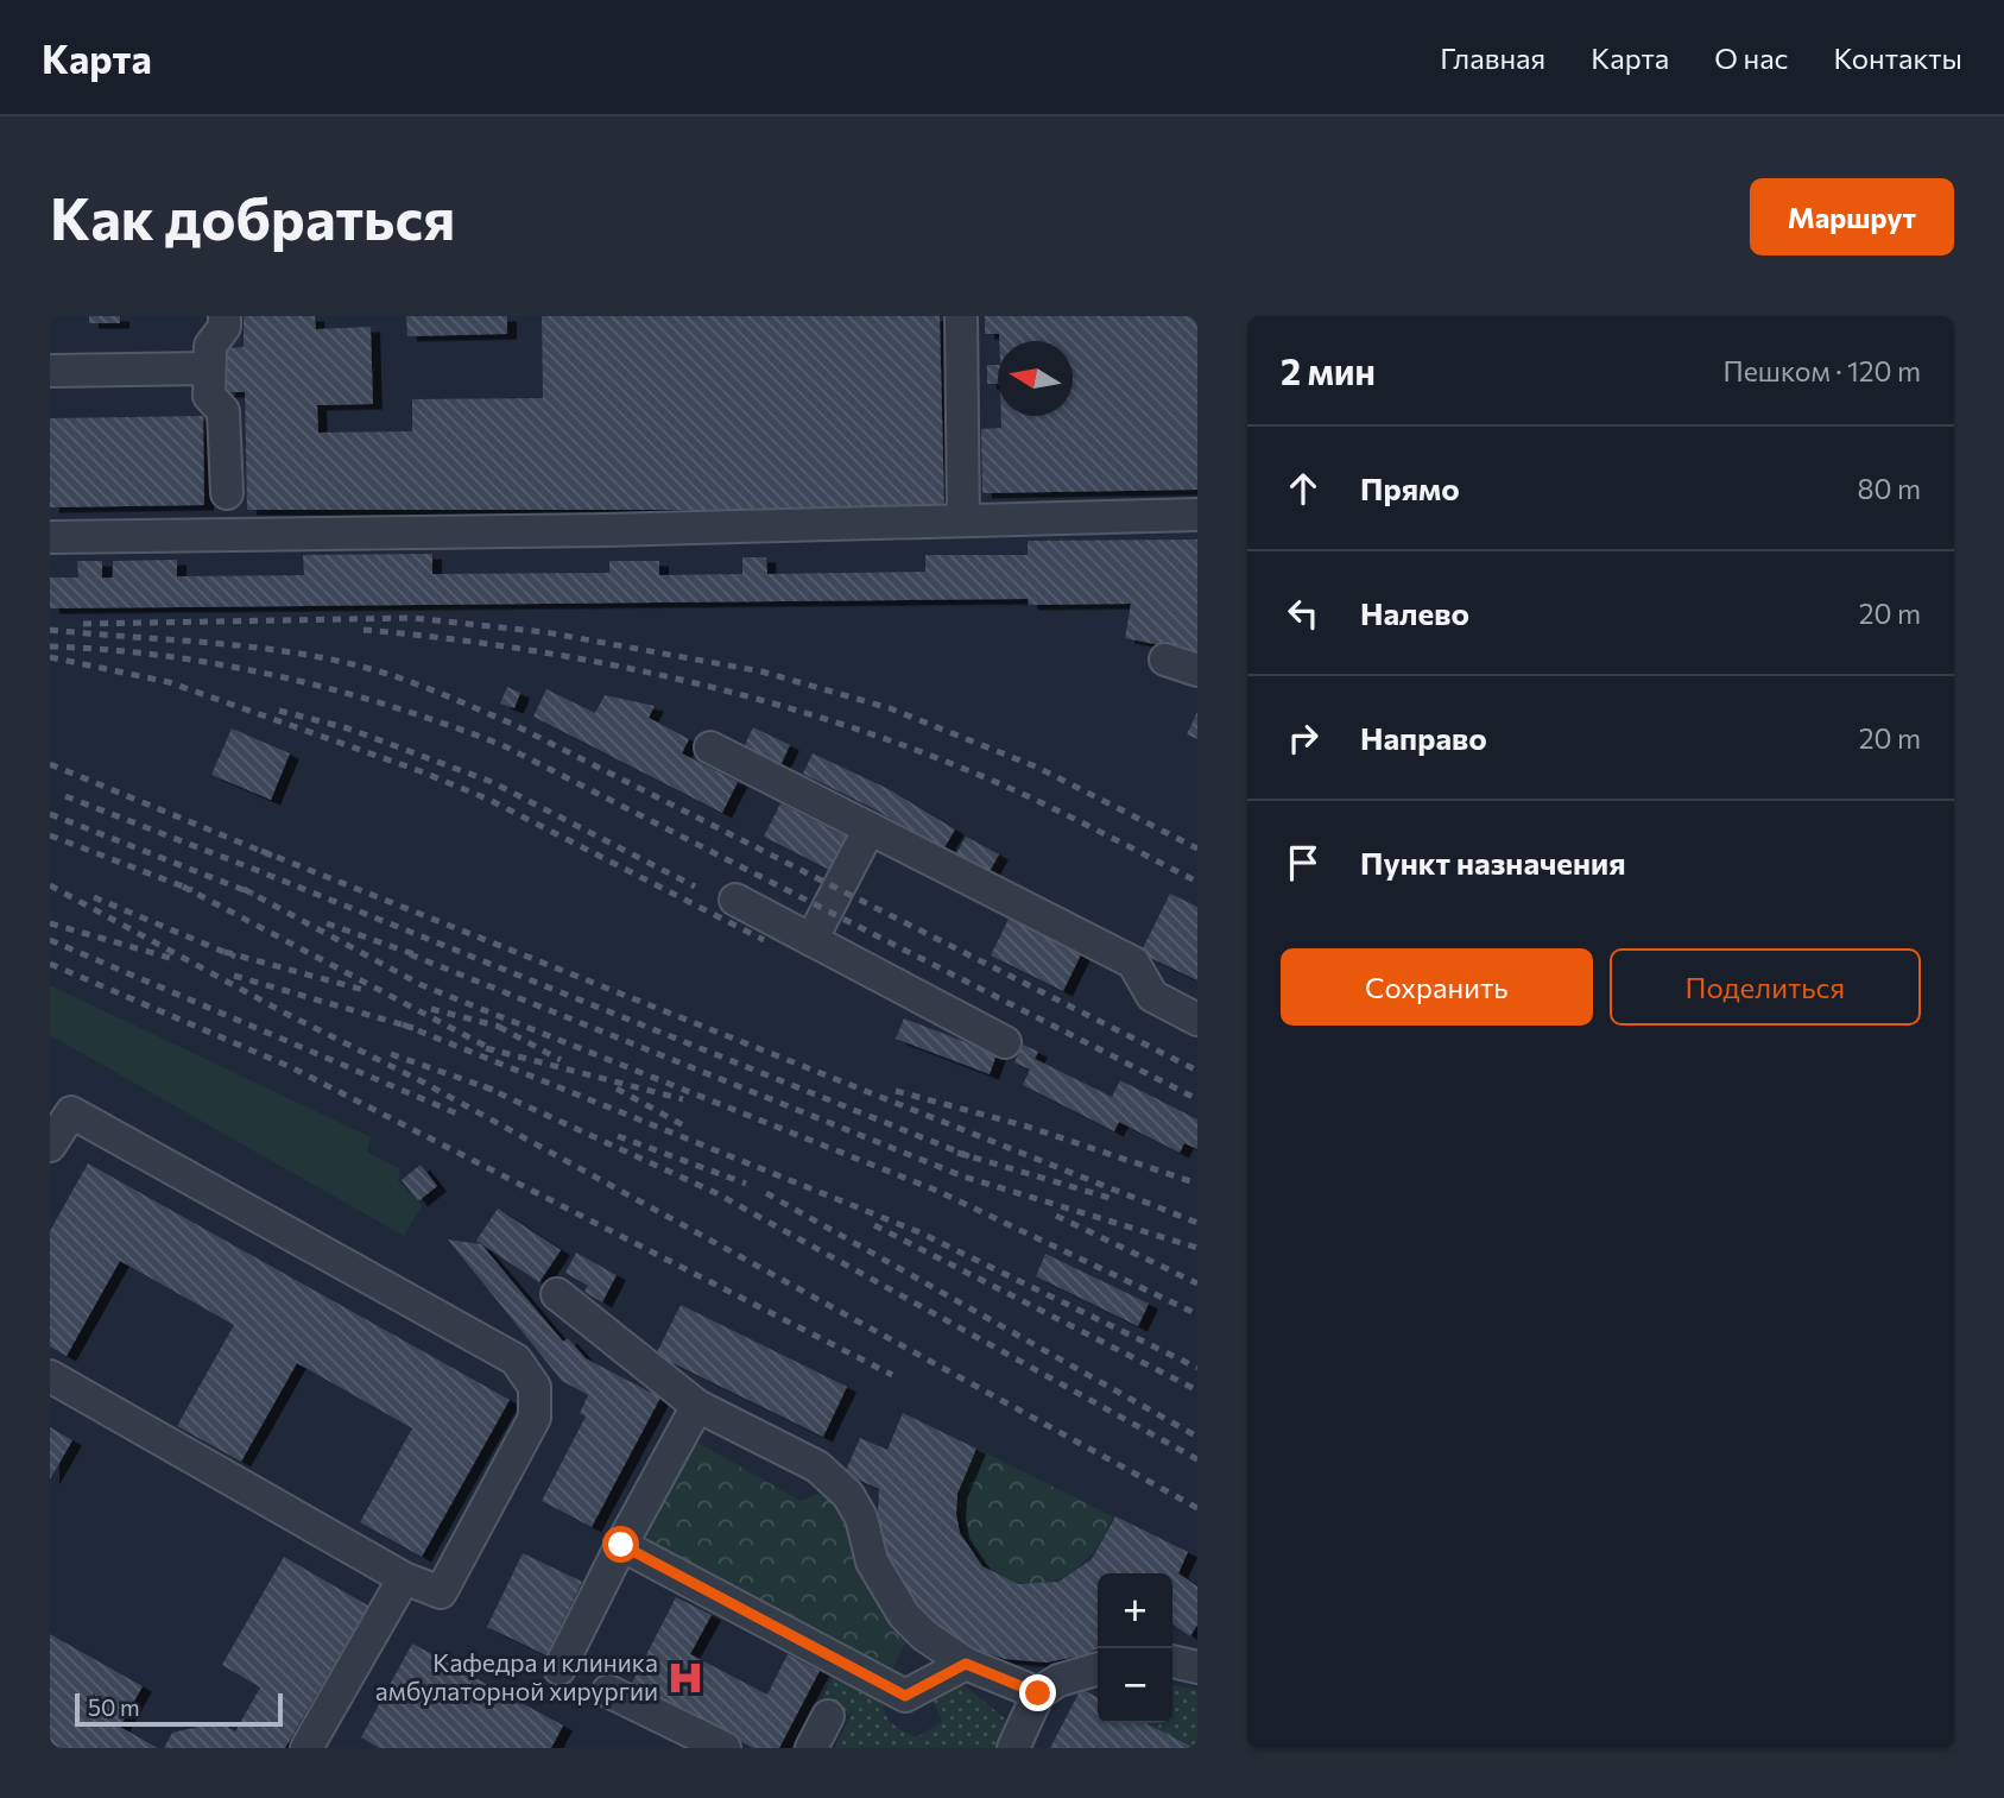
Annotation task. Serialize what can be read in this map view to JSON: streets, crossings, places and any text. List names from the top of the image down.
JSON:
{
  "places": {
    "hospital": ["Кафедра и клиника амбулаторной хирургии"]
  },
  "scale_bar": "50 m",
  "north": "left",
  "page": {
    "header": "Карта",
    "nav": [
      "Главная",
      "Карта",
      "О нас",
      "Контакты"
    ],
    "buttons": [
      "Маршрут",
      ["Сохранить", "Поделиться"]
    ],
    "title": "Как добраться",
    "heading": ["2 мин", "Пешком · 120 m"],
    "list": [
      ["Прямо", "80 m"],
      ["Налево", "20 m"],
      ["Направо", "20 m"],
      "Пункт назначения"
    ],
    "map_buttons": ["+", "−"],
    "scale": "50 m"
  }
}
